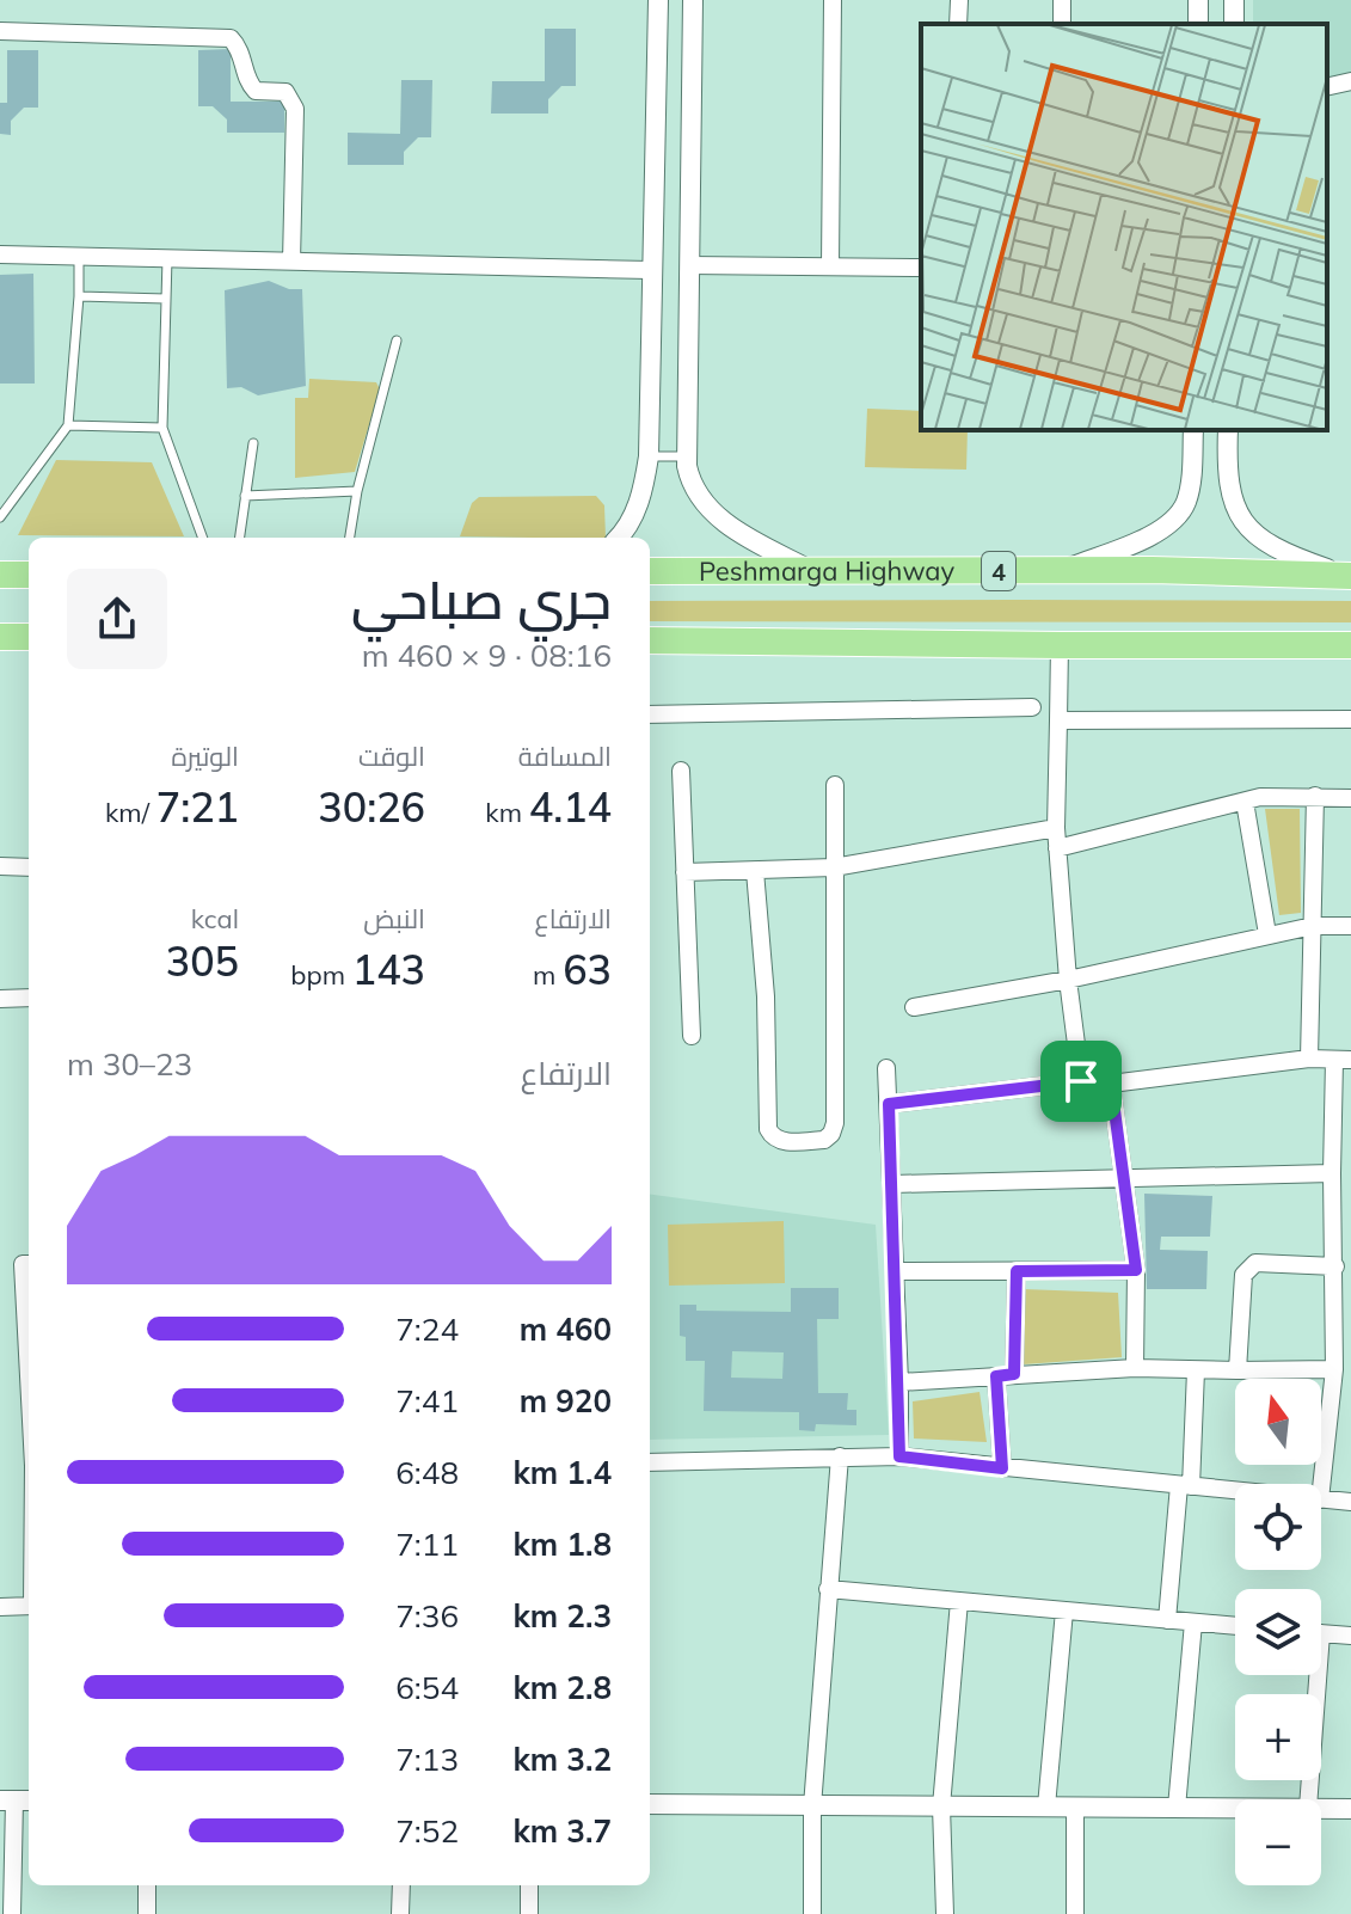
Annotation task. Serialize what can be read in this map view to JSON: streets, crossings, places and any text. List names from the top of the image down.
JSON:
{
  "streets": {
    "highway": ["Peshmarga Highway", "4"]
  },
  "north": "top",
  "page": {
    "heading": ["جري صباحي", "08:16 · 9 × 460 m"],
    "stats": [
      ["المسافة", "4.14 km"],
      ["الوقت", "30:26"],
      ["الوتيرة", "7:21 /km"],
      ["الارتفاع", "63 m"],
      ["النبض", "143 bpm"],
      ["kcal", "305"]
    ],
    "chart": ["الارتفاع", "23–30 m"],
    "list": [
      {
        "name": "460 m",
        "note": "7:24"
      },
      {
        "name": "920 m",
        "note": "7:41"
      },
      {
        "name": "1.4 km",
        "note": "6:48"
      },
      {
        "name": "1.8 km",
        "note": "7:11"
      },
      {
        "name": "2.3 km",
        "note": "7:36"
      },
      {
        "name": "2.8 km",
        "note": "6:54"
      },
      {
        "name": "3.2 km",
        "note": "7:13"
      },
      {
        "name": "3.7 km",
        "note": "7:52"
      }
    ],
    "map_buttons": ["+", "−"]
  }
}
